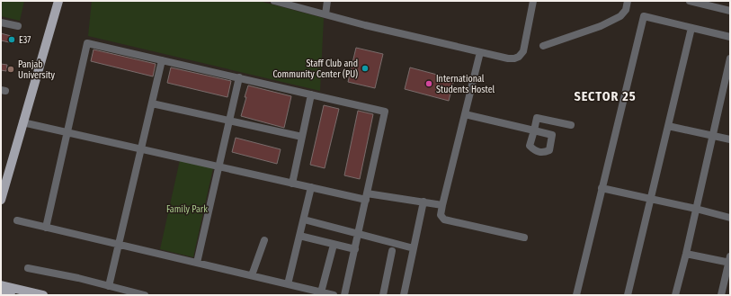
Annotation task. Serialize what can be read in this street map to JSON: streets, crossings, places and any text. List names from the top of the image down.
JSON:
{
  "districts": ["SECTOR 25"],
  "parks": ["Family Park"],
  "places": [
    "E37",
    "Staff Club and Community Center (PU)",
    "Panjab University",
    "International Students Hostel"
  ]
}
